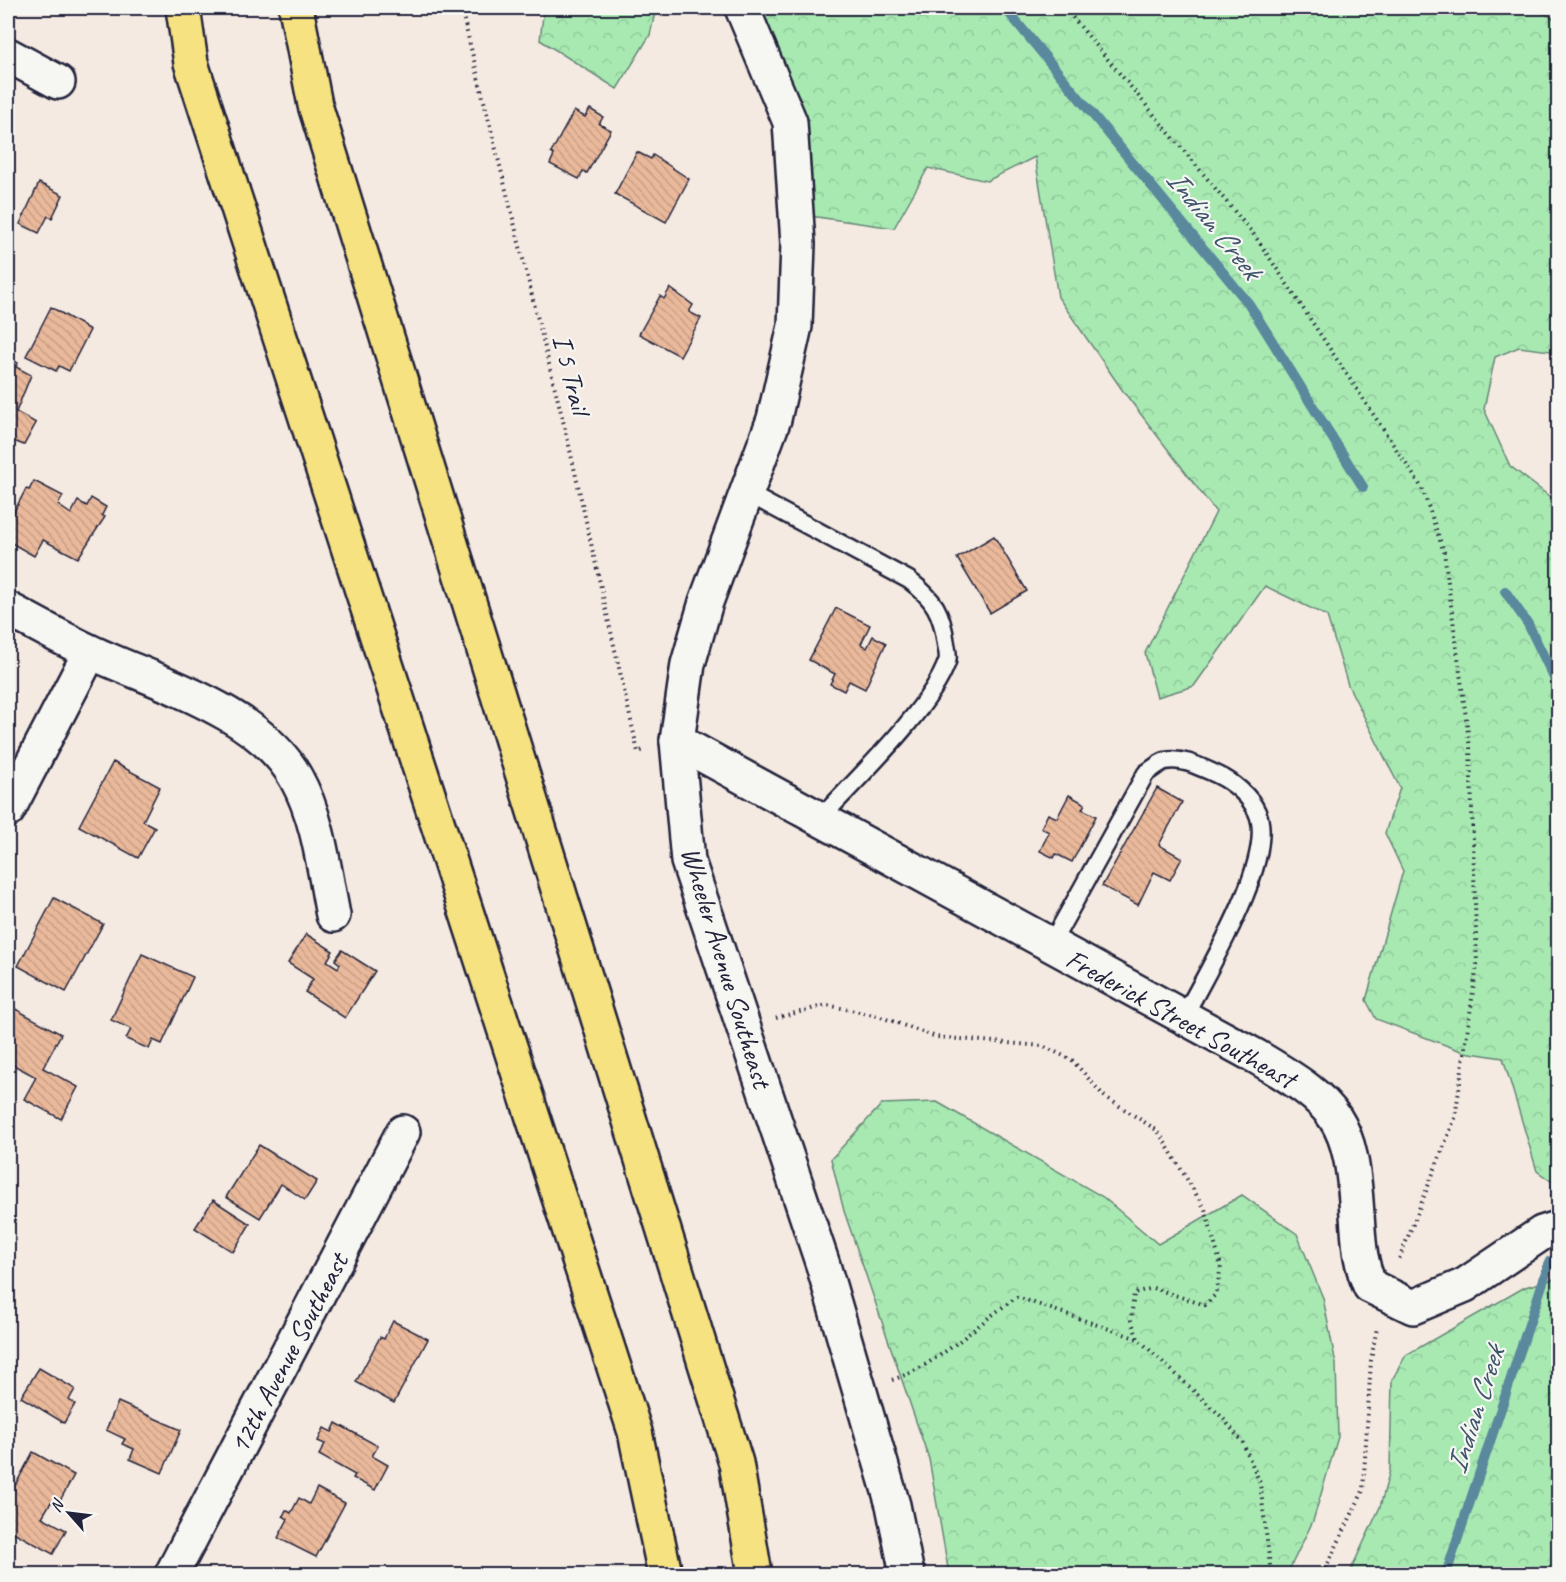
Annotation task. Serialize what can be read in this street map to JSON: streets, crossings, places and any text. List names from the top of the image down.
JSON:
{
  "streets": {
    "street": ["Wheeler Avenue Southeast", "Frederick Street Southeast", "12th Avenue Southeast"],
    "path": ["I 5 Trail"]
  },
  "crossings": [
    ["Wheeler Avenue Southeast", "Frederick Street Southeast"]
  ],
  "water": ["Indian Creek"],
  "north": "top left"
}
